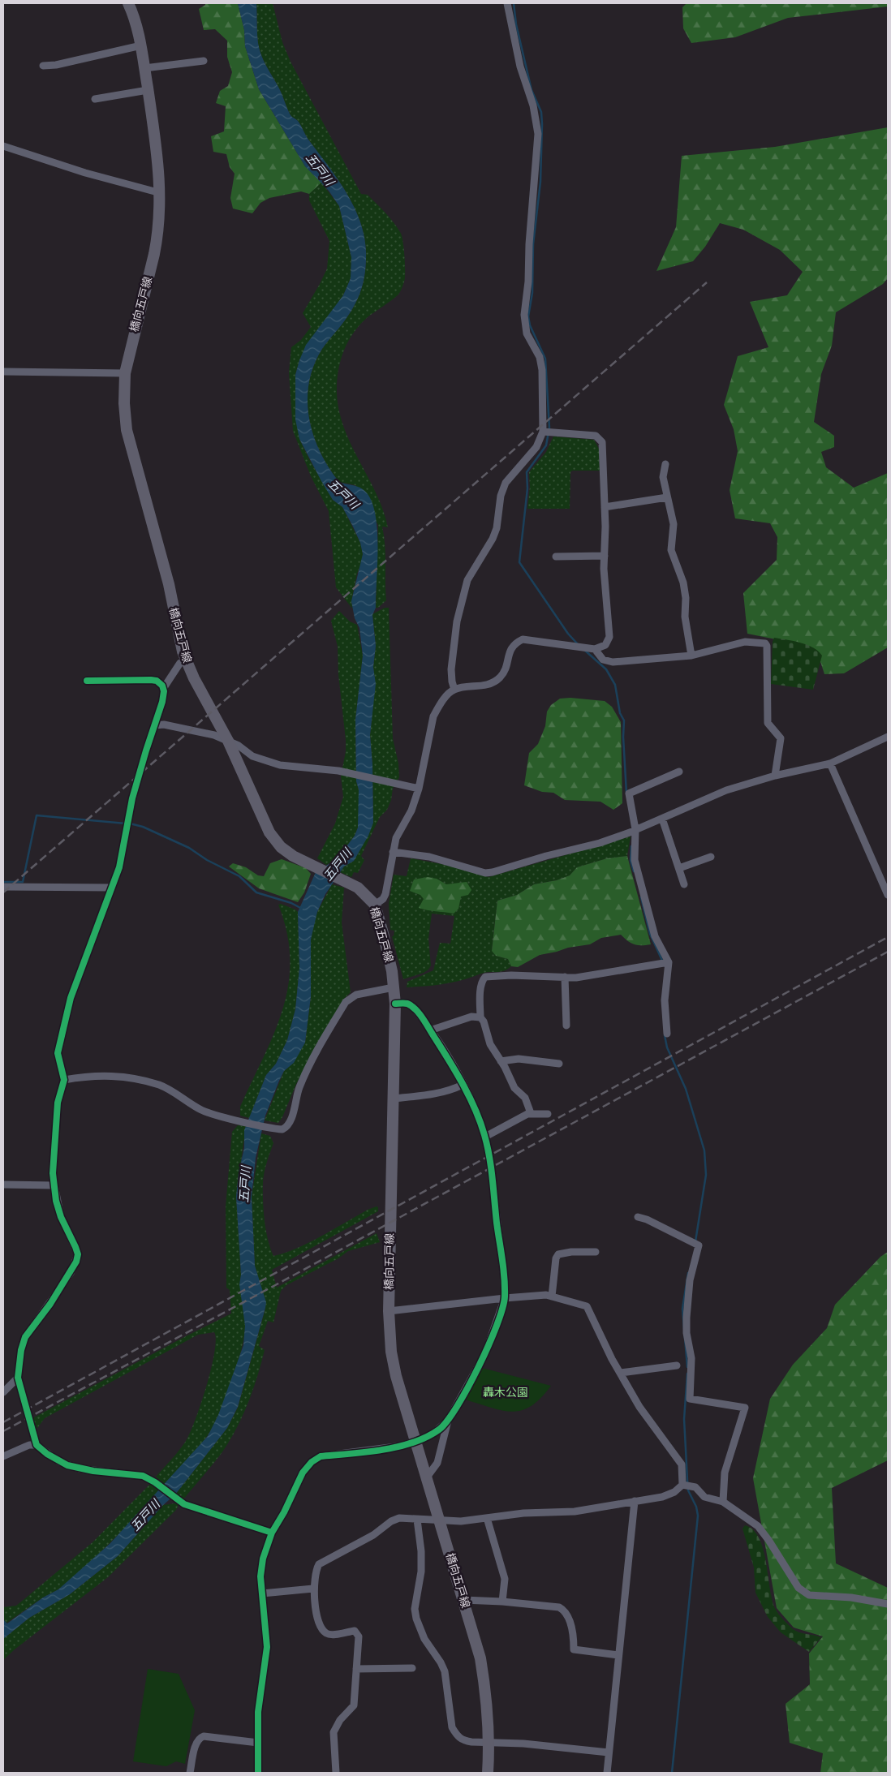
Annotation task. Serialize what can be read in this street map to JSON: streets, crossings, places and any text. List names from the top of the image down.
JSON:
{
  "streets": {
    "main road": ["橋向五戸線"]
  },
  "water": ["五戸川"],
  "parks": ["轟木公園"]
}
